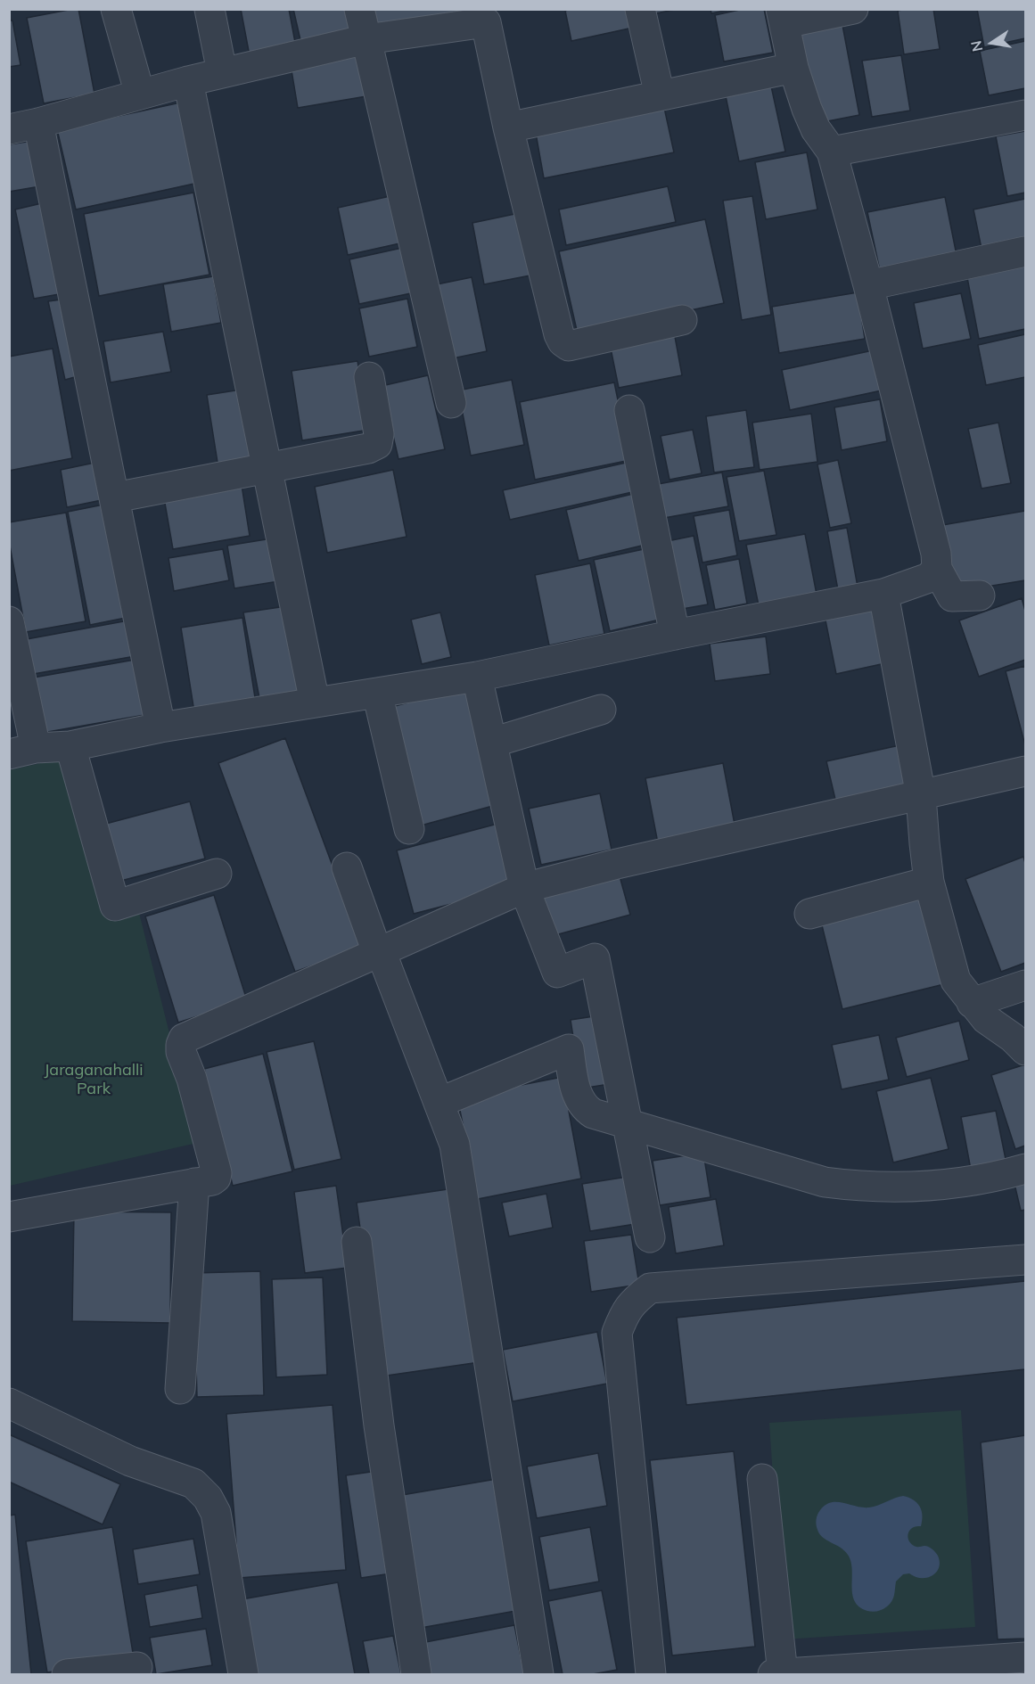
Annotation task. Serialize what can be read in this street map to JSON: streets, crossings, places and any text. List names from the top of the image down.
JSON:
{
  "parks": ["Jaraganahalli Park"],
  "north": "left"
}
